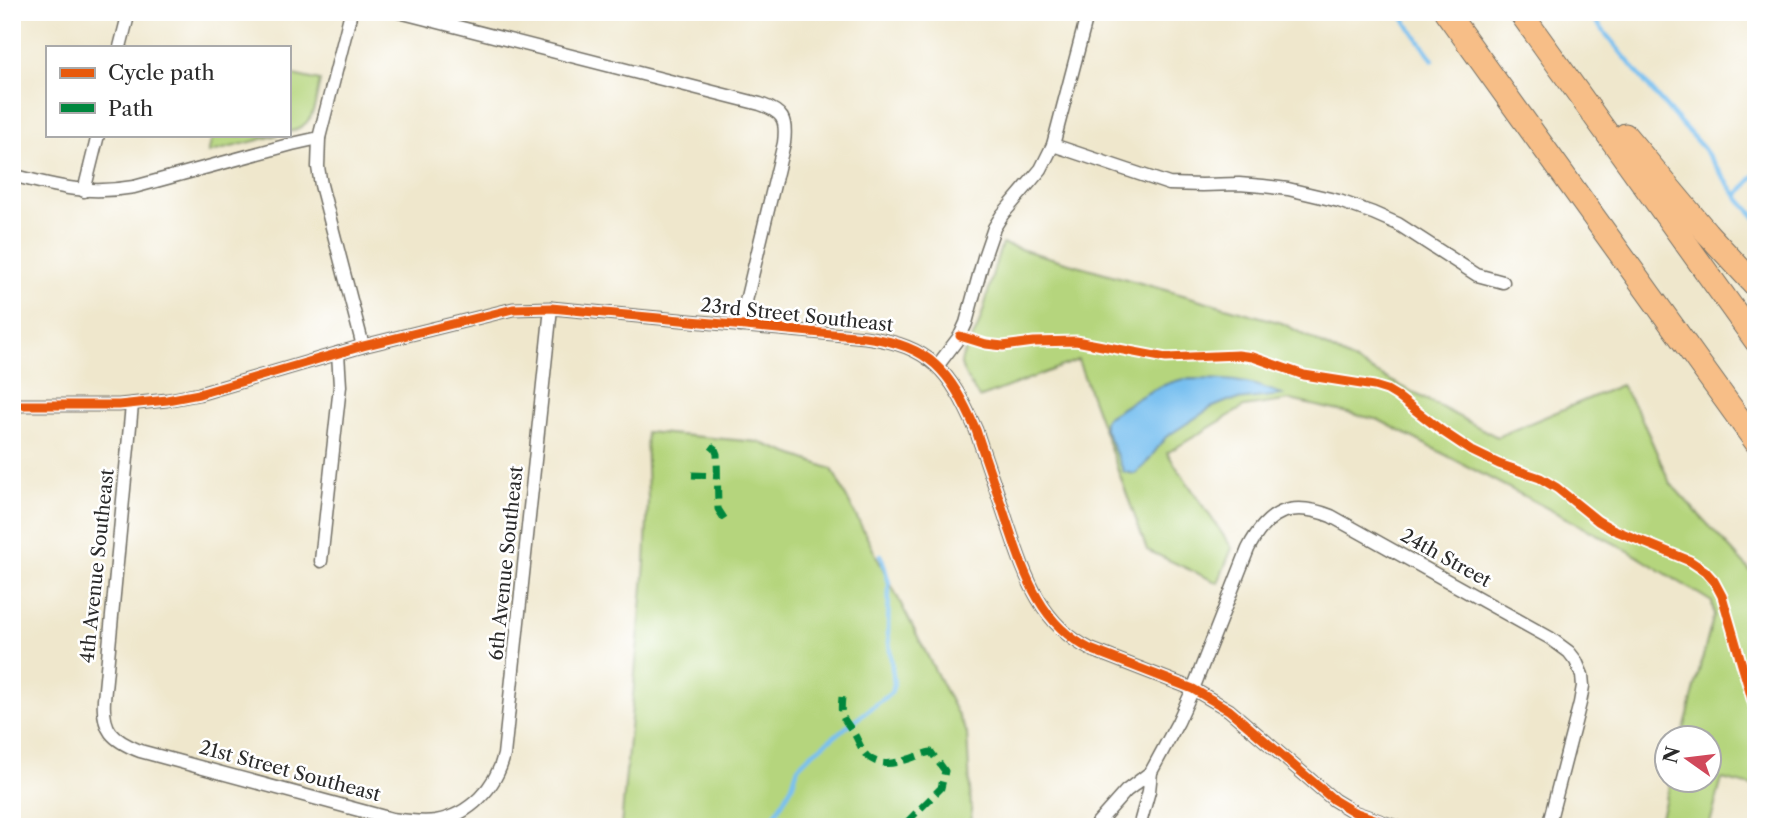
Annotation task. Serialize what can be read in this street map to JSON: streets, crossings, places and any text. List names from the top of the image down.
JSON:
{
  "streets": {
    "street": [
      "23rd Street Southeast",
      "24th Street",
      "6th Avenue Southeast",
      "4th Avenue Southeast",
      "21st Street Southeast"
    ]
  },
  "crossings": [
    ["23rd Street Southeast", "24th Street"],
    ["23rd Street Southeast", "6th Avenue Southeast"],
    ["23rd Street Southeast", "4th Avenue Southeast"],
    ["6th Avenue Southeast", "21st Street Southeast"],
    ["4th Avenue Southeast", "21st Street Southeast"]
  ],
  "legend": ["Cycle path", "Path"],
  "north": "left"
}
